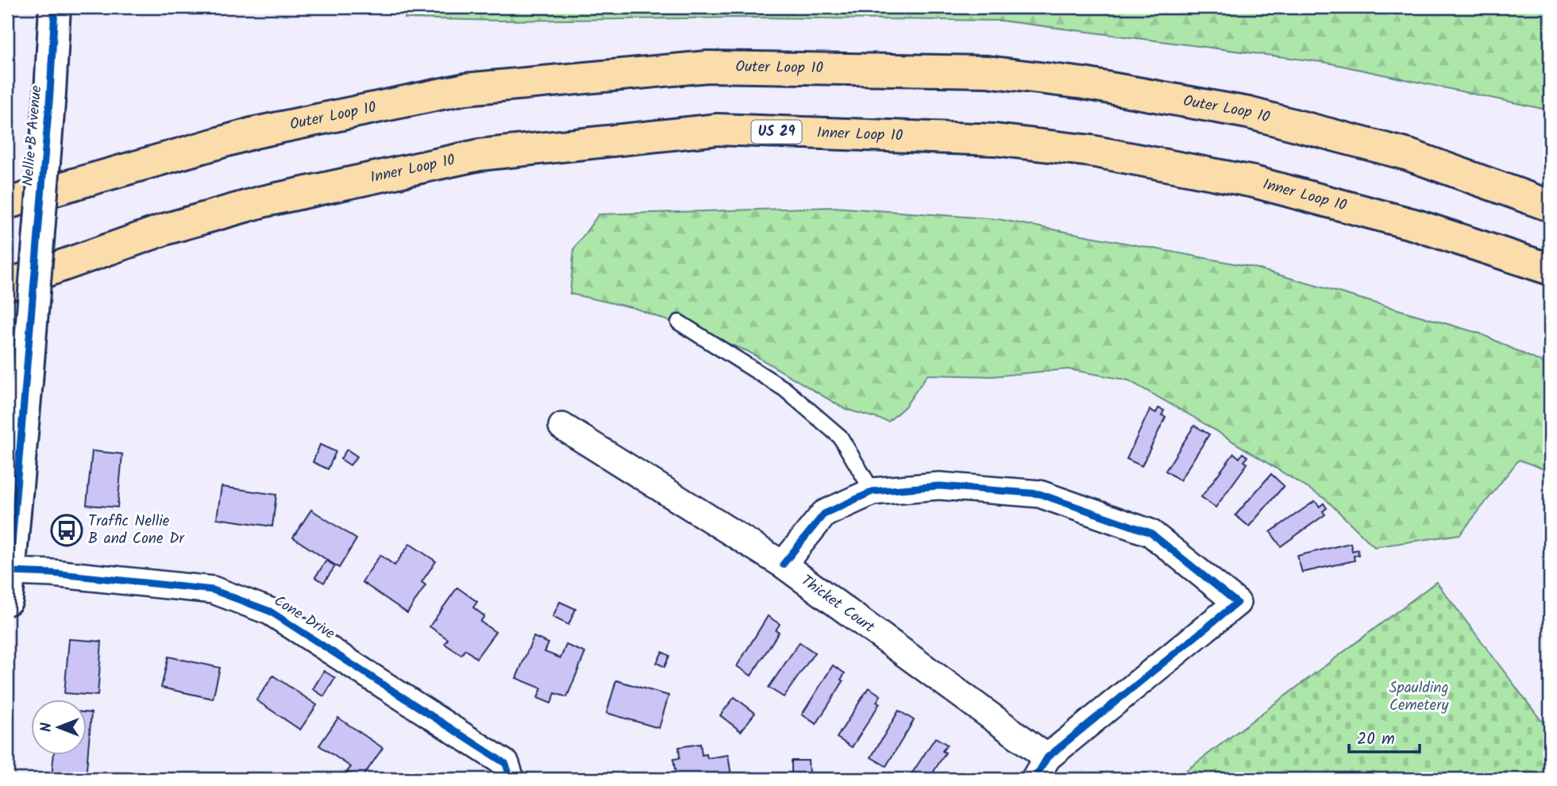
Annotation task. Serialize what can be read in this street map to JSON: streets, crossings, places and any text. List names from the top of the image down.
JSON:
{
  "streets": {
    "highway": ["Outer Loop 10", "US 29", "Inner Loop 10"],
    "street": ["Nellie B Avenue", "Thicket Court", "Cone Drive"]
  },
  "crossings": [
    ["Nellie B Avenue", "Cone Drive"]
  ],
  "parks": ["Spaulding Cemetery"],
  "places": {
    "bus stop": ["Traffic Nellie B and Cone Dr"]
  },
  "scale_bar": "20 m",
  "north": "left"
}
